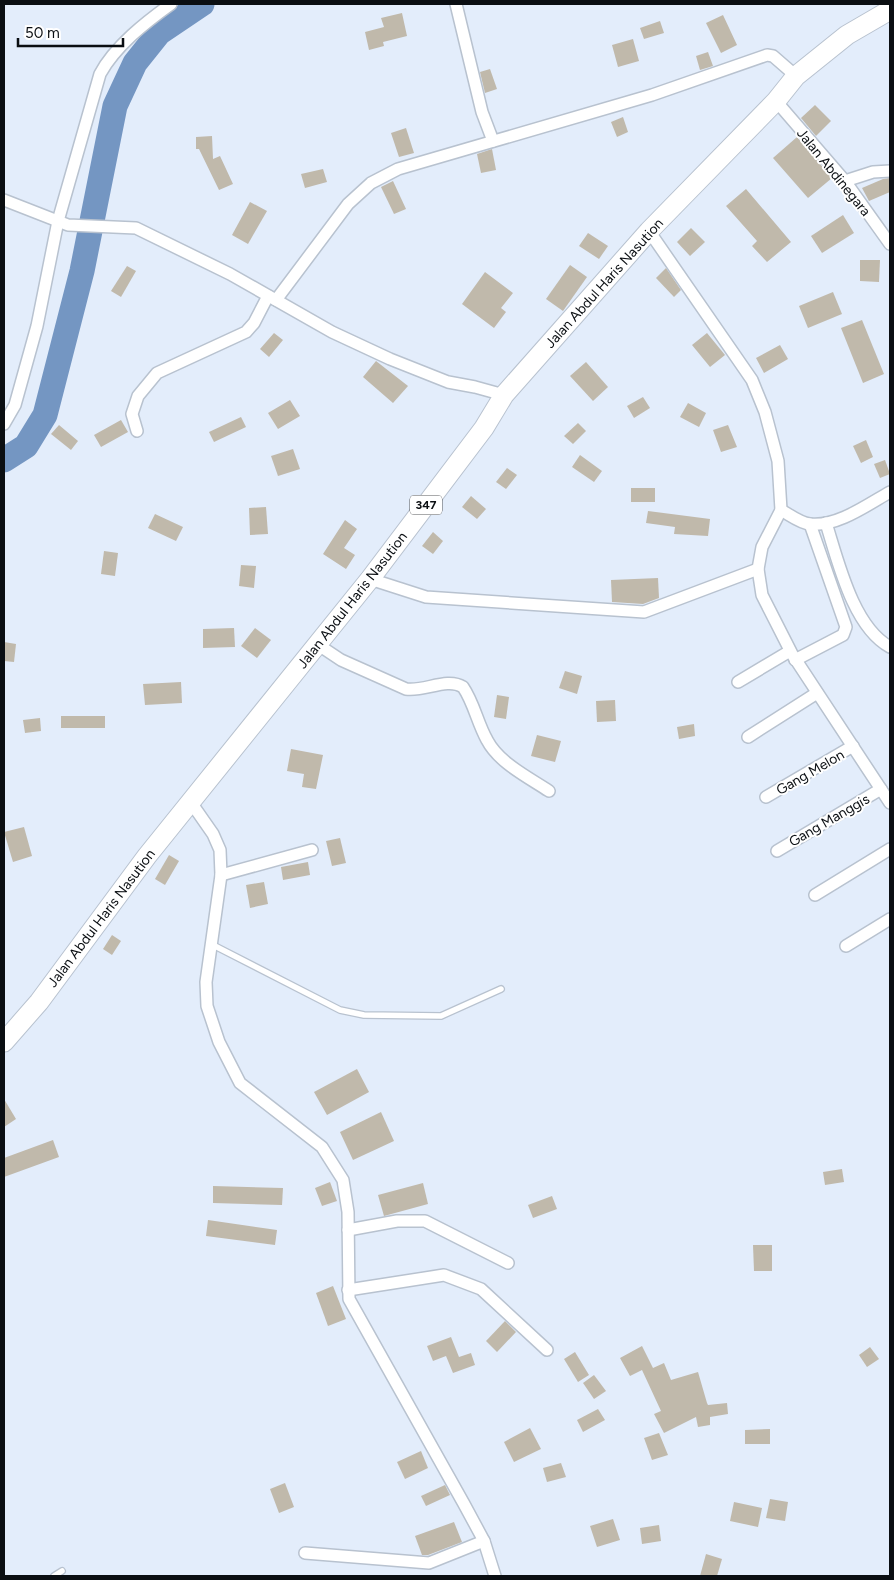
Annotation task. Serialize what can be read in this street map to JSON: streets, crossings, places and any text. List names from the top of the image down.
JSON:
{
  "streets": {
    "main road": ["Jalan Abdul Haris Nasution", "347"],
    "street": ["Jalan Abdinegara", "Gang Melon", "Gang Manggis"]
  },
  "crossings": [
    ["Jalan Abdinegara", "Jalan Abdul Haris Nasution"]
  ],
  "scale_bar": "50 m"
}
